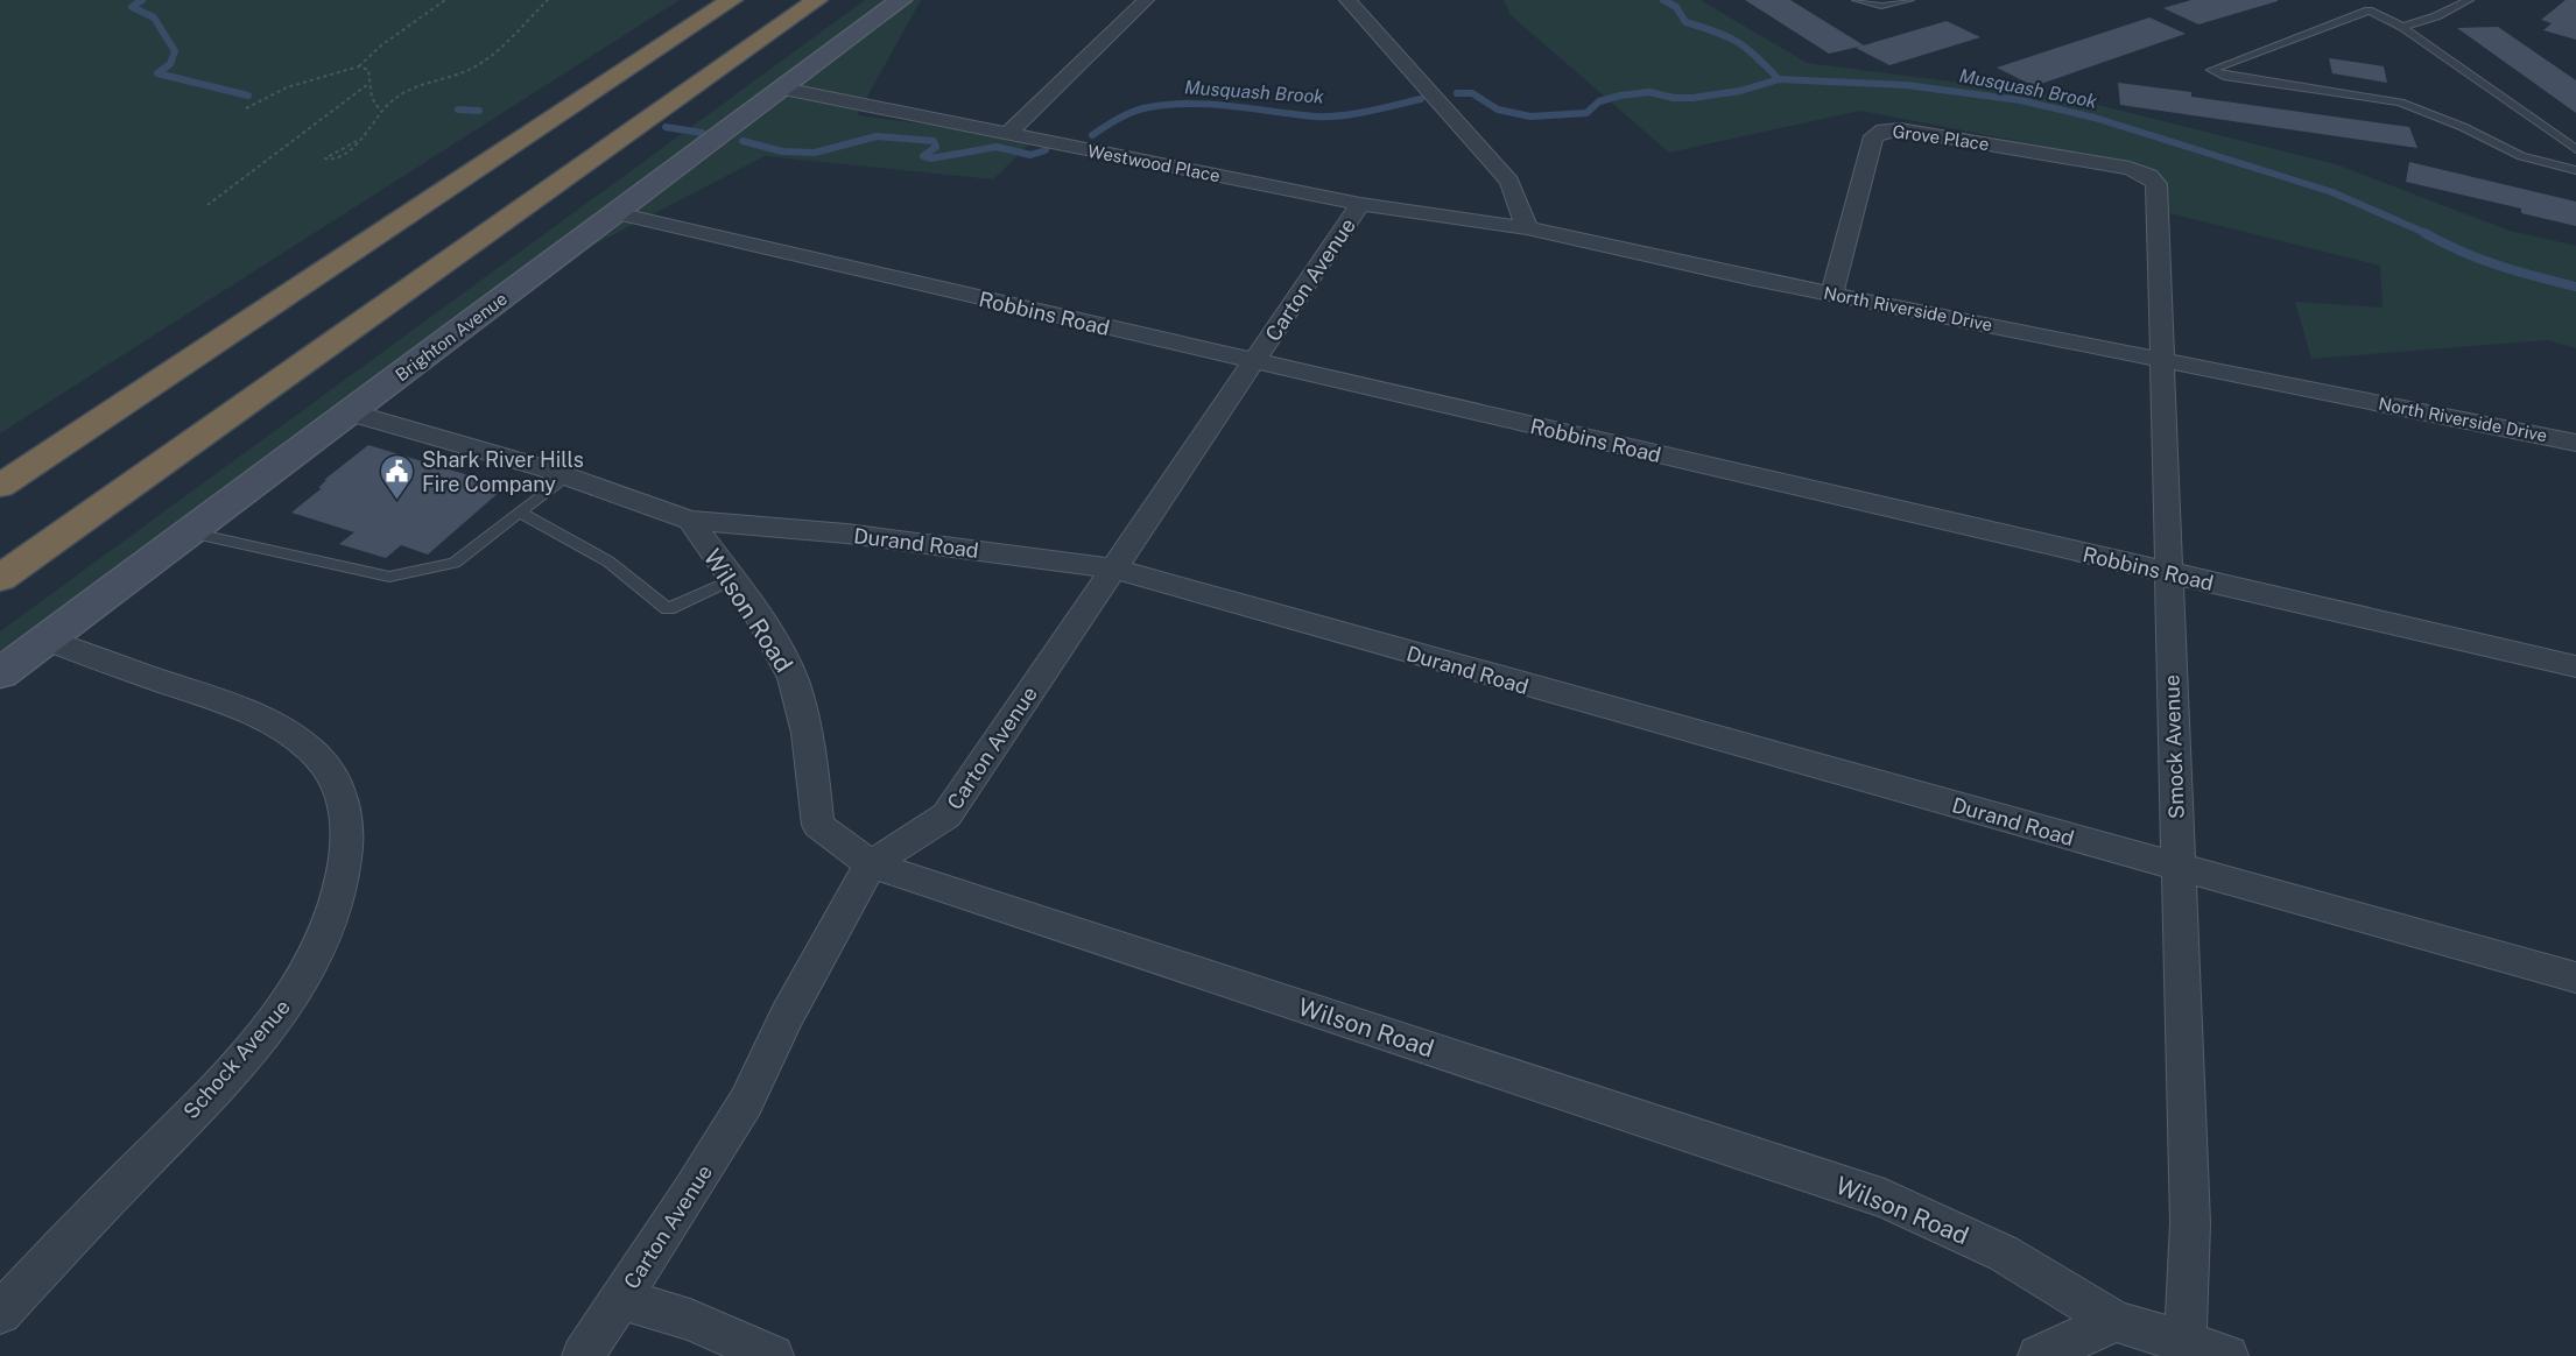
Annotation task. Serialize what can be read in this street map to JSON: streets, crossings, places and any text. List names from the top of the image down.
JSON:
{
  "streets": {
    "street": [
      "Grove Place",
      "Westwood Place",
      "Carton Avenue",
      "North Riverside Drive",
      "Robbins Road",
      "Brighton Avenue",
      "Durand Road",
      "Wilson Road",
      "Smock Avenue",
      "Schock Avenue"
    ]
  },
  "crossings": [
    ["Grove Place", "North Riverside Drive"],
    ["Grove Place", "Smock Avenue"],
    ["Westwood Place", "Carton Avenue"],
    ["Westwood Place", "North Riverside Drive"],
    ["Westwood Place", "Brighton Avenue"],
    ["Carton Avenue", "Robbins Road"],
    ["Carton Avenue", "Durand Road"],
    ["Carton Avenue", "Wilson Road"],
    ["North Riverside Drive", "Smock Avenue"],
    ["Robbins Road", "Brighton Avenue"],
    ["Robbins Road", "Smock Avenue"],
    ["Brighton Avenue", "Durand Road"],
    ["Brighton Avenue", "Schock Avenue"],
    ["Durand Road", "Wilson Road"],
    ["Durand Road", "Smock Avenue"],
    ["Wilson Road", "Smock Avenue"]
  ],
  "water": ["Musquash Brook"],
  "places": {
    "public building": ["Shark River Hills Fire Company"]
  }
}
